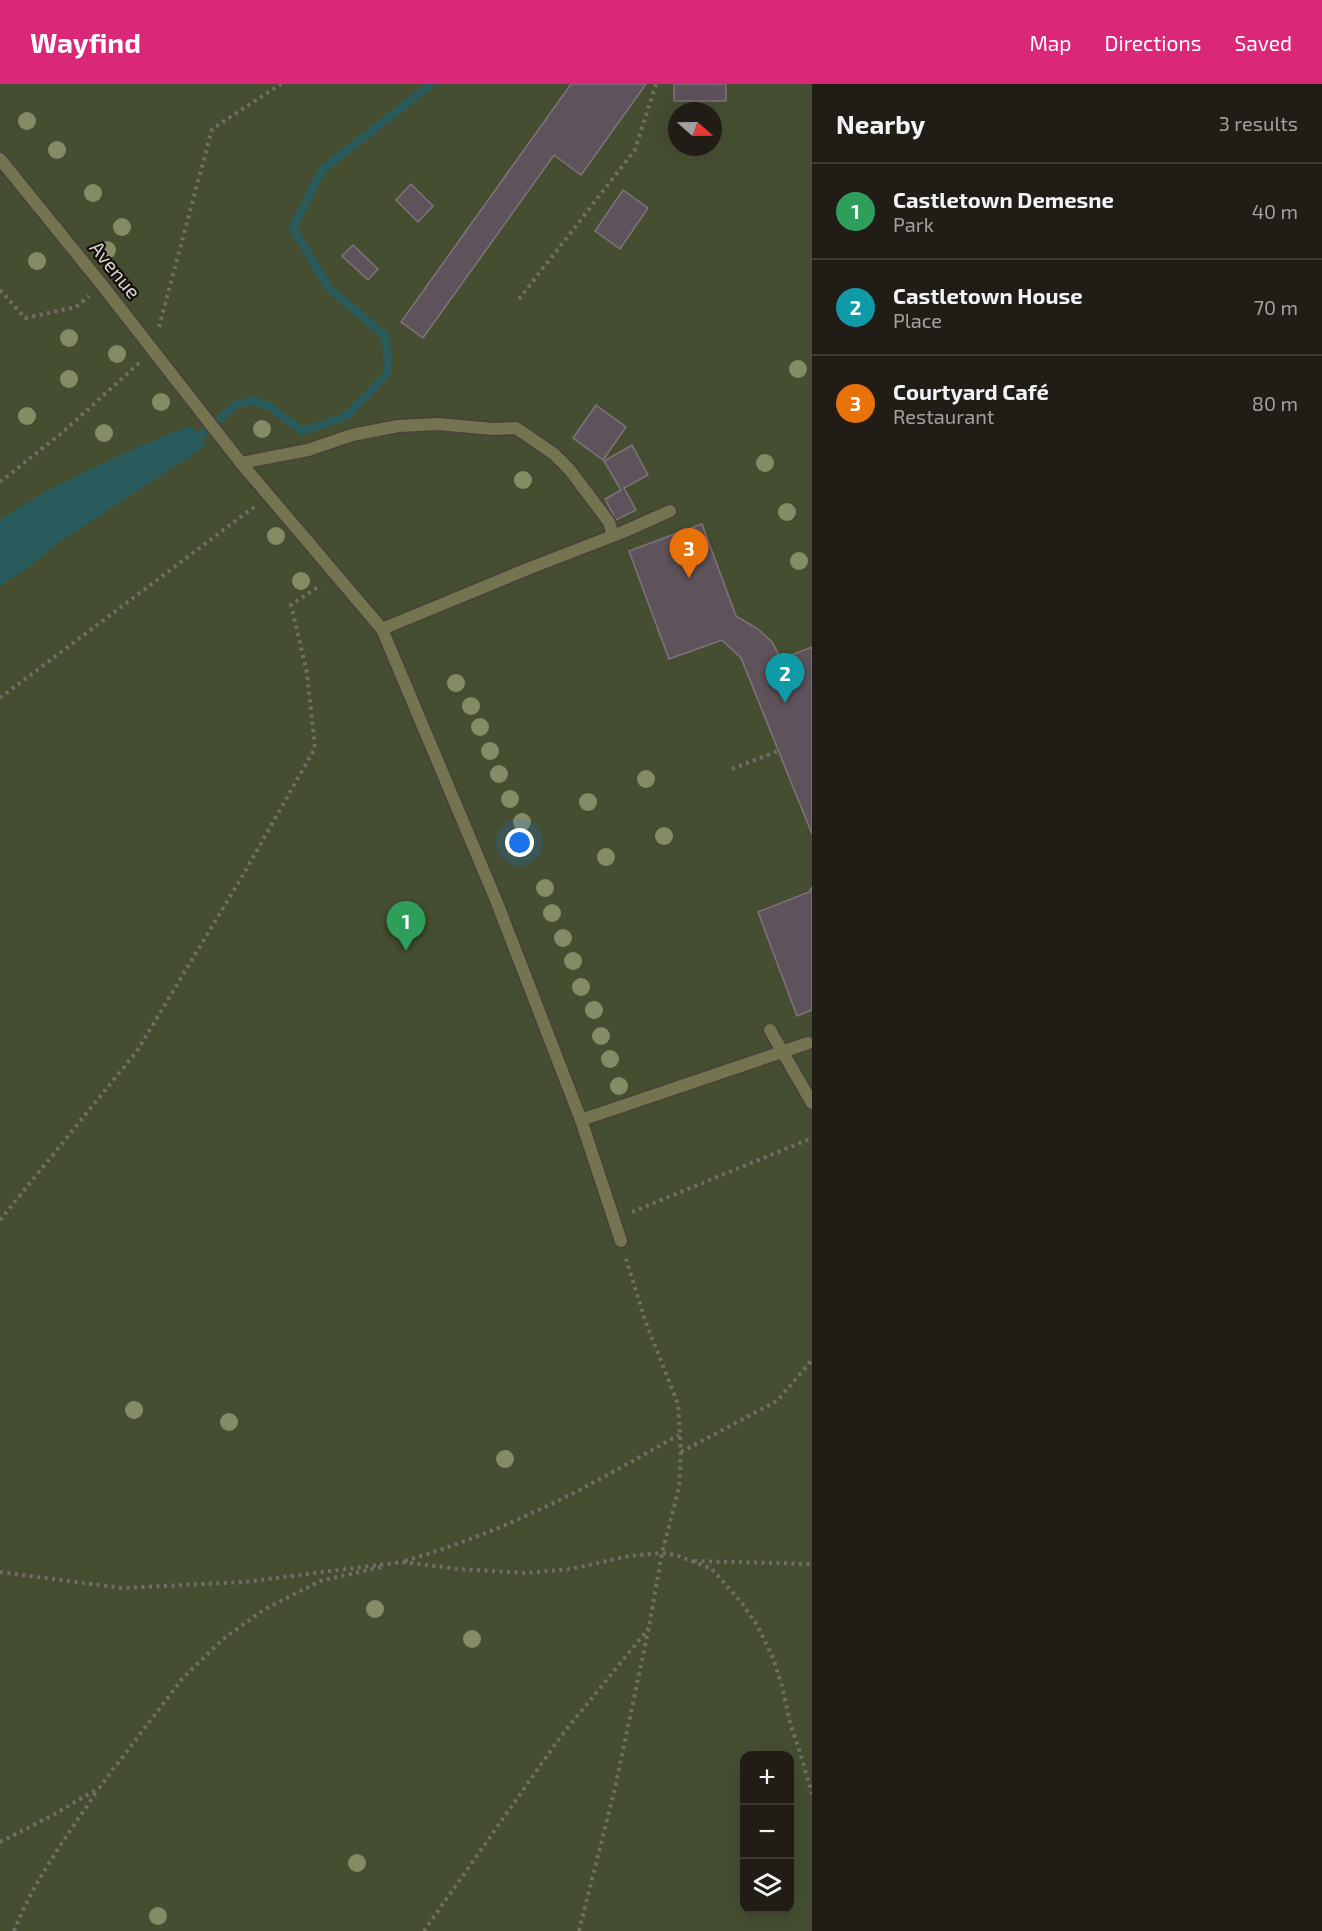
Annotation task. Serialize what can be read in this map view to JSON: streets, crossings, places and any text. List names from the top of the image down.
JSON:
{
  "streets": {
    "street": ["Avenue"]
  },
  "north": "right",
  "page": {
    "header": "Wayfind",
    "nav": ["Map", "Directions", "Saved"],
    "heading": ["Nearby", "3 results"],
    "list": [
      {
        "mark": "1",
        "name": "Castletown Demesne",
        "note": "Park",
        "value": "40 m"
      },
      {
        "mark": "2",
        "name": "Castletown House",
        "note": "Place",
        "value": "70 m"
      },
      {
        "mark": "3",
        "name": "Courtyard Café",
        "note": "Restaurant",
        "value": "80 m"
      }
    ],
    "pins": ["3", "2", "1"],
    "map_buttons": ["+", "−"]
  }
}
